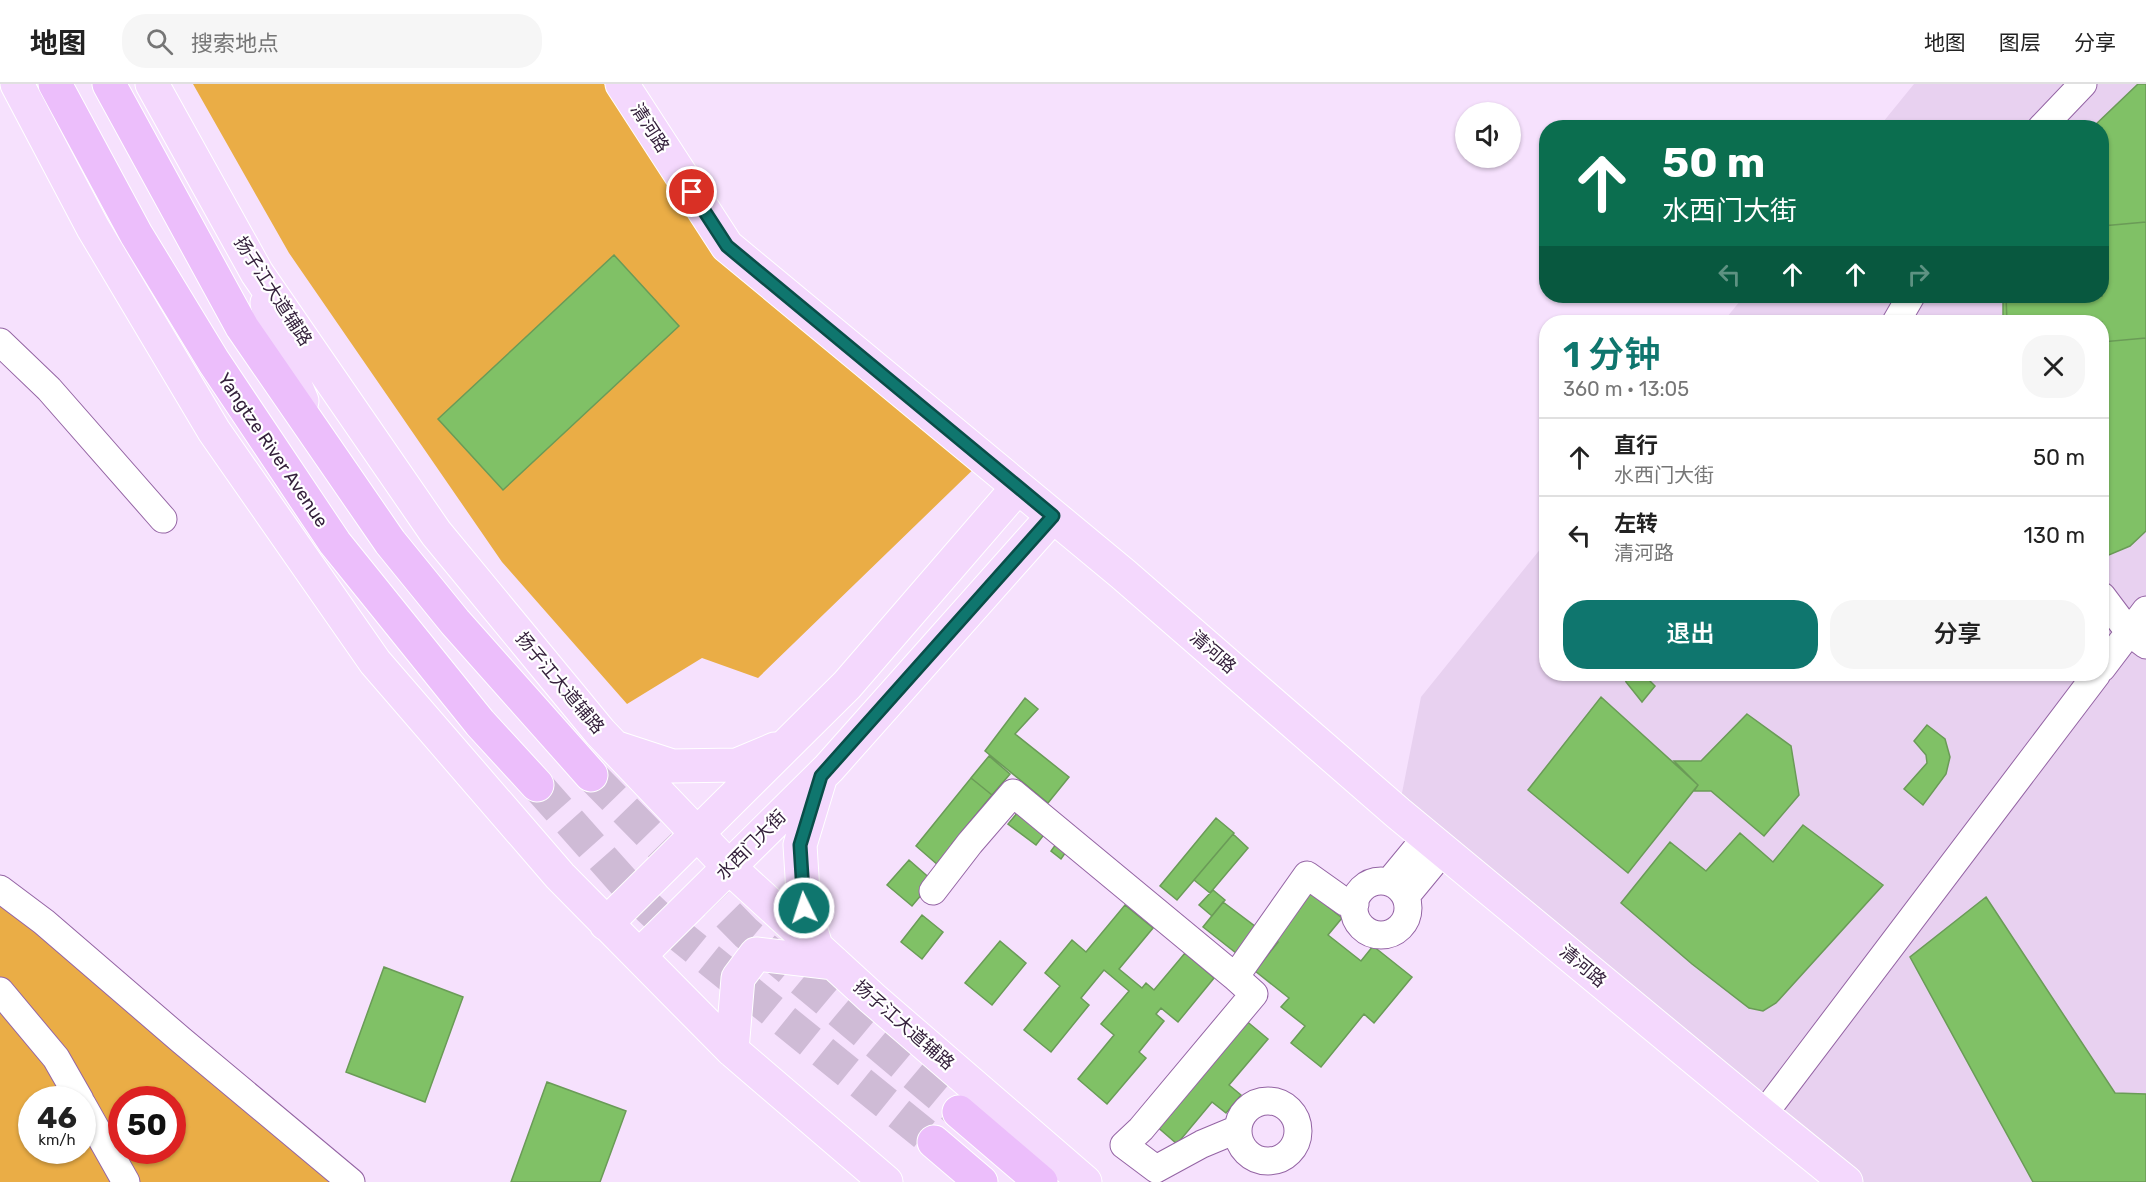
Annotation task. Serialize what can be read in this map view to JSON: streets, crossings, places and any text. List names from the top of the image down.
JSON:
{
  "streets": {
    "highway": ["Yangtze River Avenue"],
    "main road": ["清河路", "扬子江大道辅路", "水西门大街"]
  },
  "crossings": [
    ["清河路", "水西门大街"],
    ["扬子江大道辅路", "水西门大街"]
  ],
  "page": {
    "header": "地图",
    "search": "搜索地点",
    "nav": ["地图", "图层", "分享"],
    "turn": ["50 m", "水西门大街"],
    "heading": ["1 分钟", "360 m · 13:05"],
    "list": [
      {
        "name": "直行",
        "note": "水西门大街",
        "value": "50 m"
      },
      {
        "name": "左转",
        "note": "清河路",
        "value": "130 m"
      }
    ],
    "buttons": ["退出", "分享"],
    "speed": "46 km/h",
    "limit": "50"
  }
}
